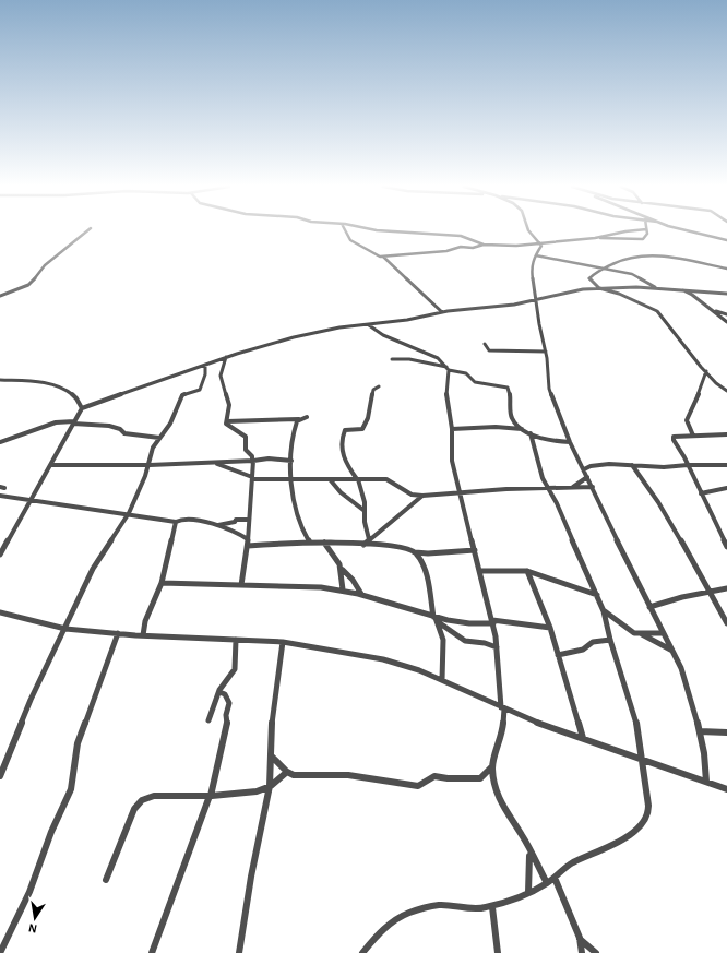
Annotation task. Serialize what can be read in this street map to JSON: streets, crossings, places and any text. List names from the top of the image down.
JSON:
{
  "north": "bottom"
}
